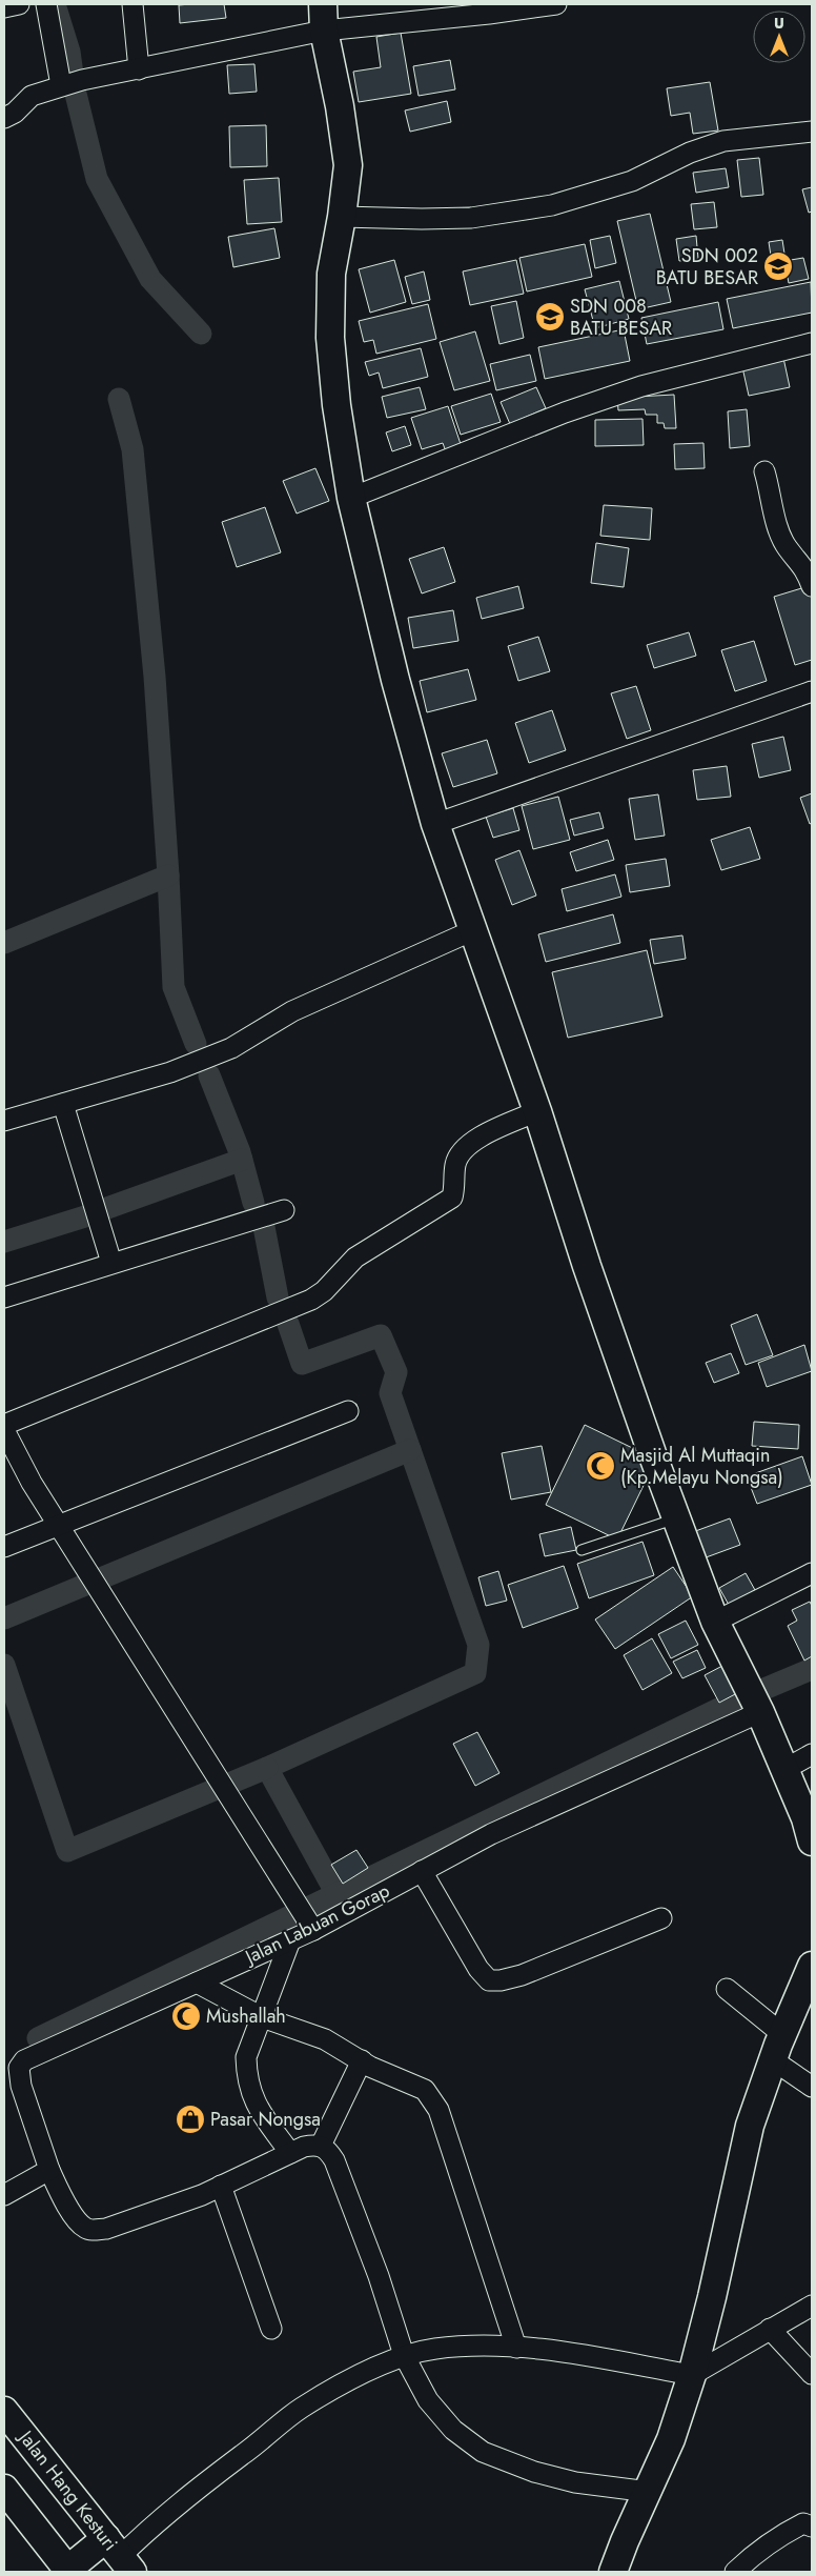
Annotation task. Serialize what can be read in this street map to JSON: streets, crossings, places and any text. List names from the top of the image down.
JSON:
{
  "streets": {
    "street": ["Jalan Labuan Gorap", "Jalan Hang Kesturi"]
  },
  "places": {
    "school or university": ["SDN 002 BATU BESAR", "SDN 008 BATU BESAR"],
    "mosque": ["Masjid Al Muttaqin (Kp.Melayu Nongsa)", "Mushallah"],
    "shop": ["Pasar Nongsa"]
  },
  "north": "top"
}
